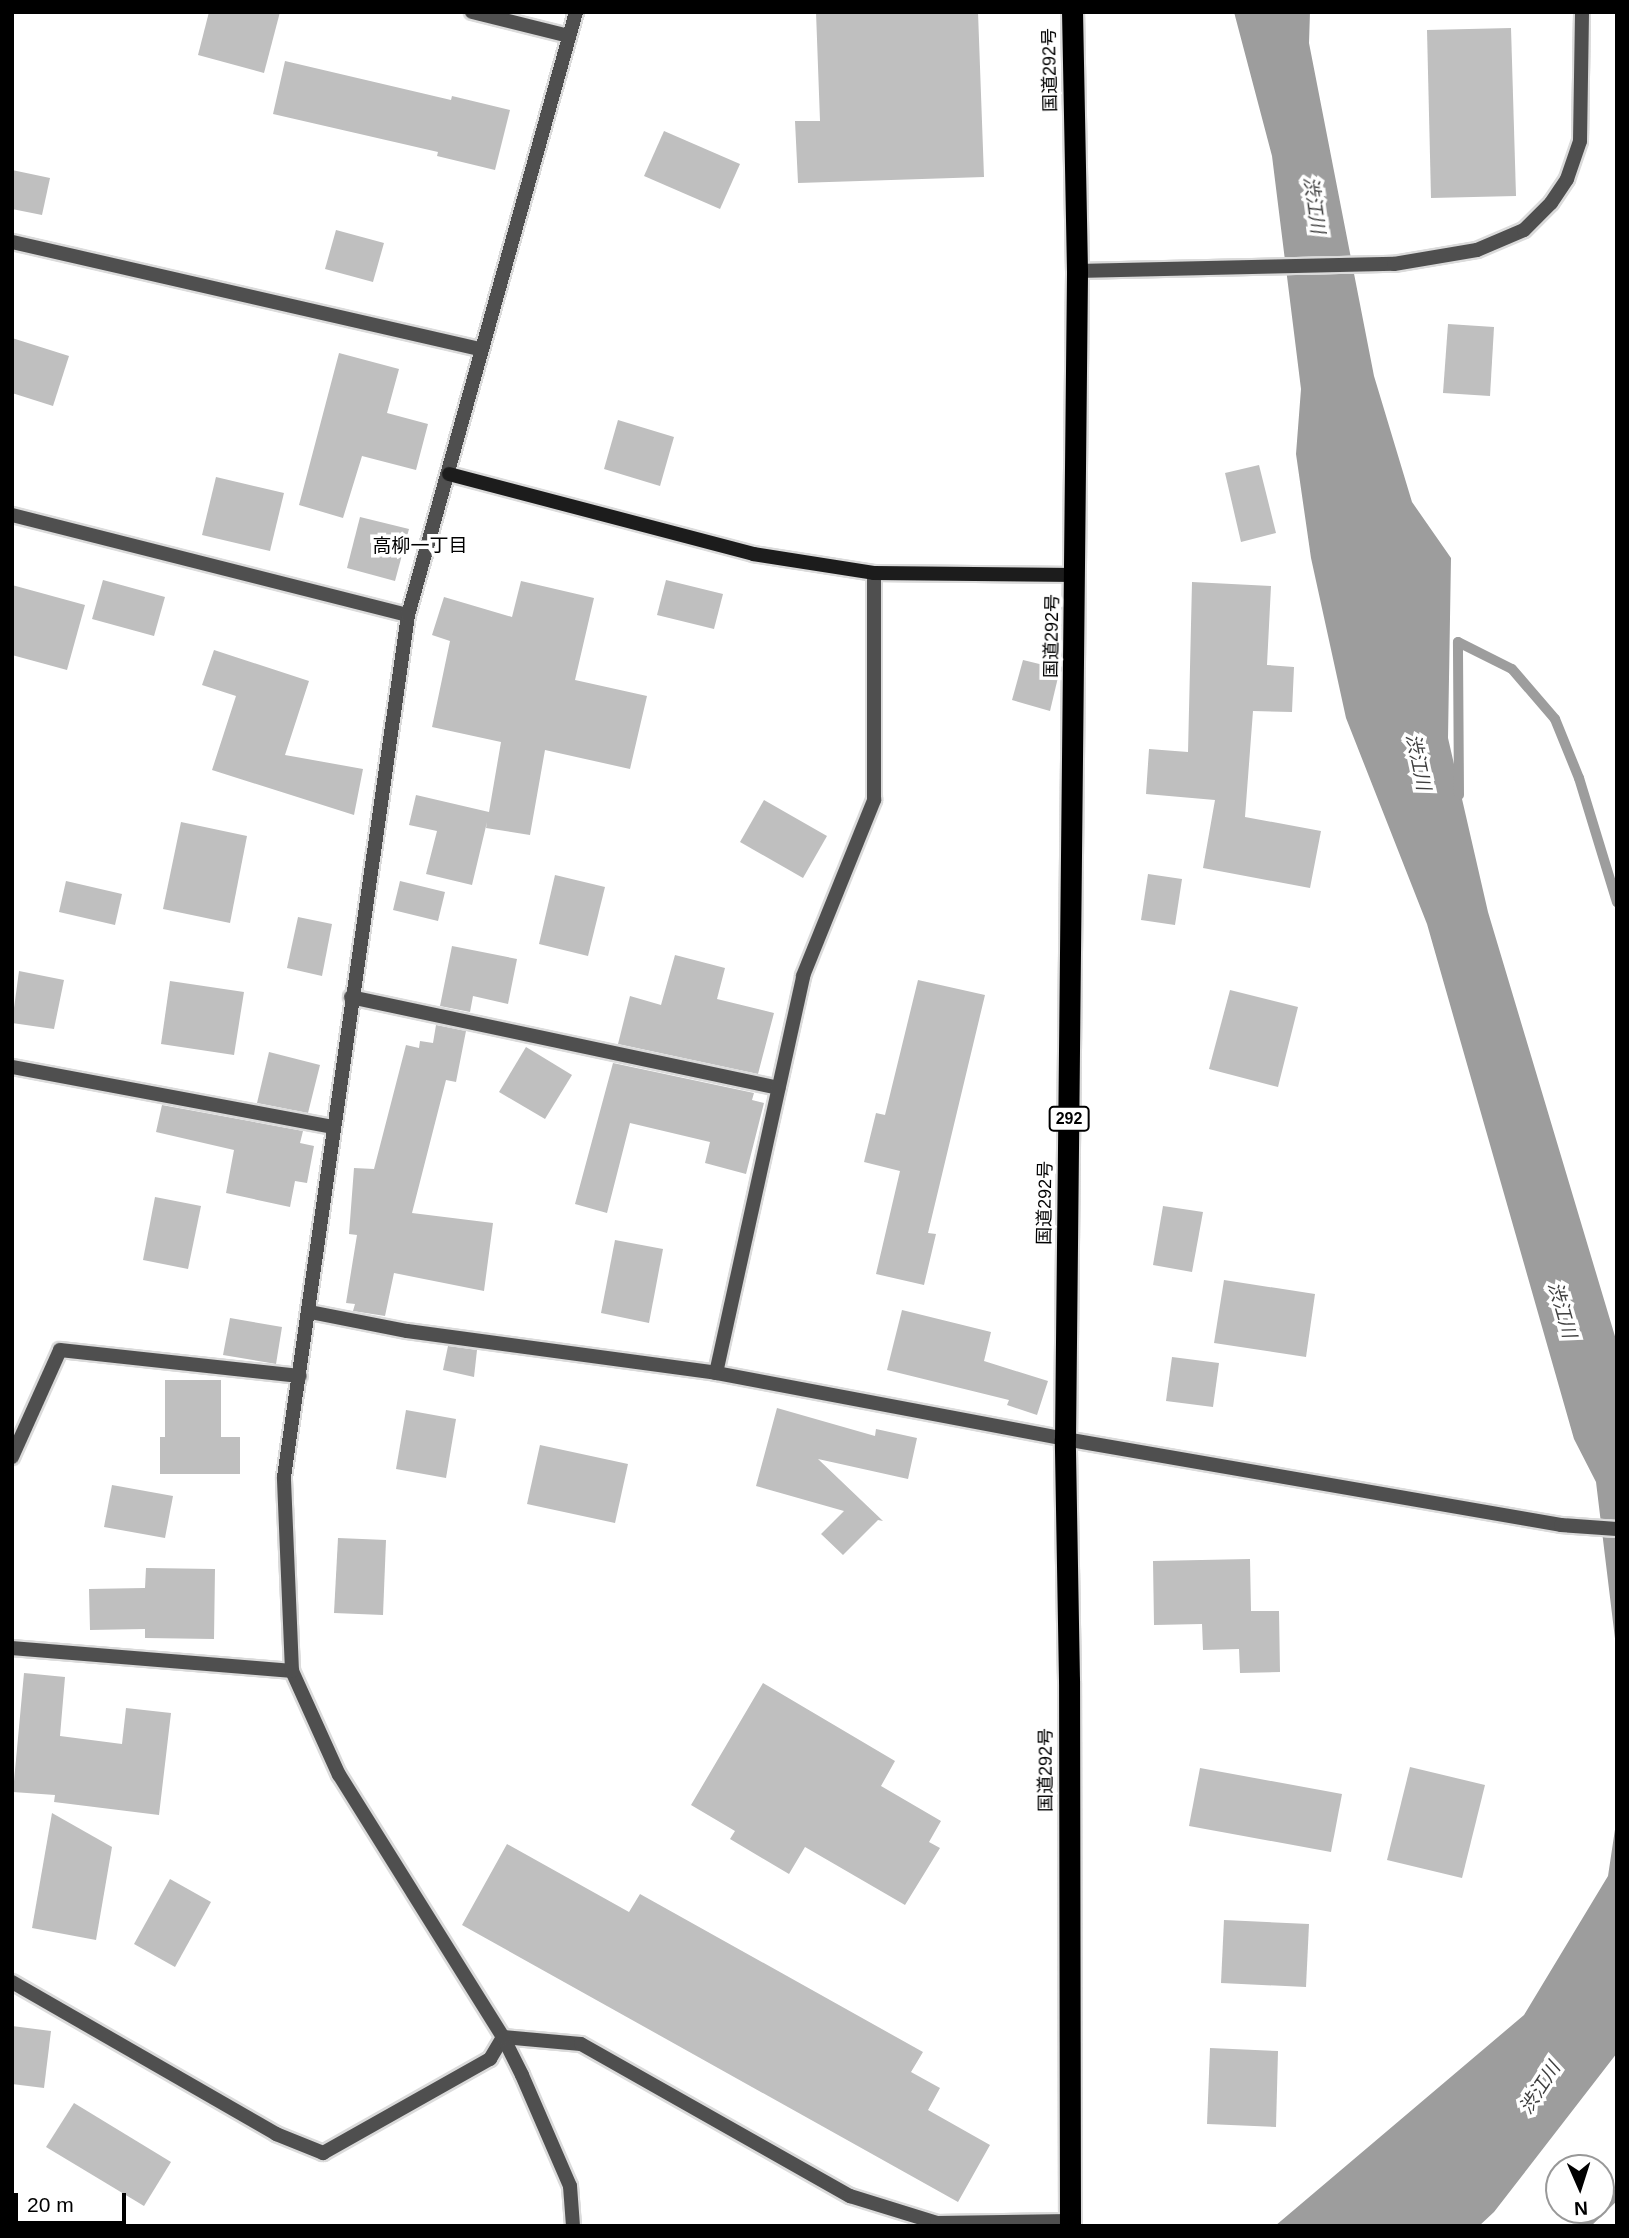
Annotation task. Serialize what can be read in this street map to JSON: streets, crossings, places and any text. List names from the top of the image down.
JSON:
{
  "streets": {
    "highway": ["国道292号", "292"]
  },
  "districts": ["高柳一丁目"],
  "water": ["渋江川"],
  "scale_bar": "20 m",
  "north": "bottom"
}
